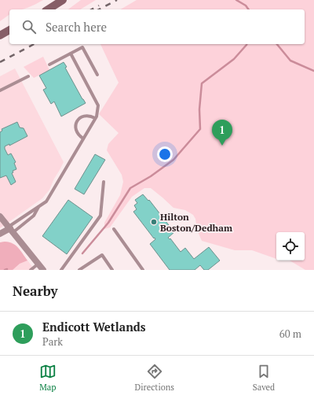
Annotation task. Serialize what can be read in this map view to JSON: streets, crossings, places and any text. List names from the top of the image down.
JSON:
{
  "places": ["Hilton Boston/Dedham"],
  "page": {
    "search": "Search here",
    "pins": "1",
    "heading": "Nearby",
    "list": [
      {
        "mark": "1",
        "name": "Endicott Wetlands",
        "note": "Park",
        "value": "60 m"
      }
    ],
    "nav": ["Map", "Directions", "Saved"]
  }
}
